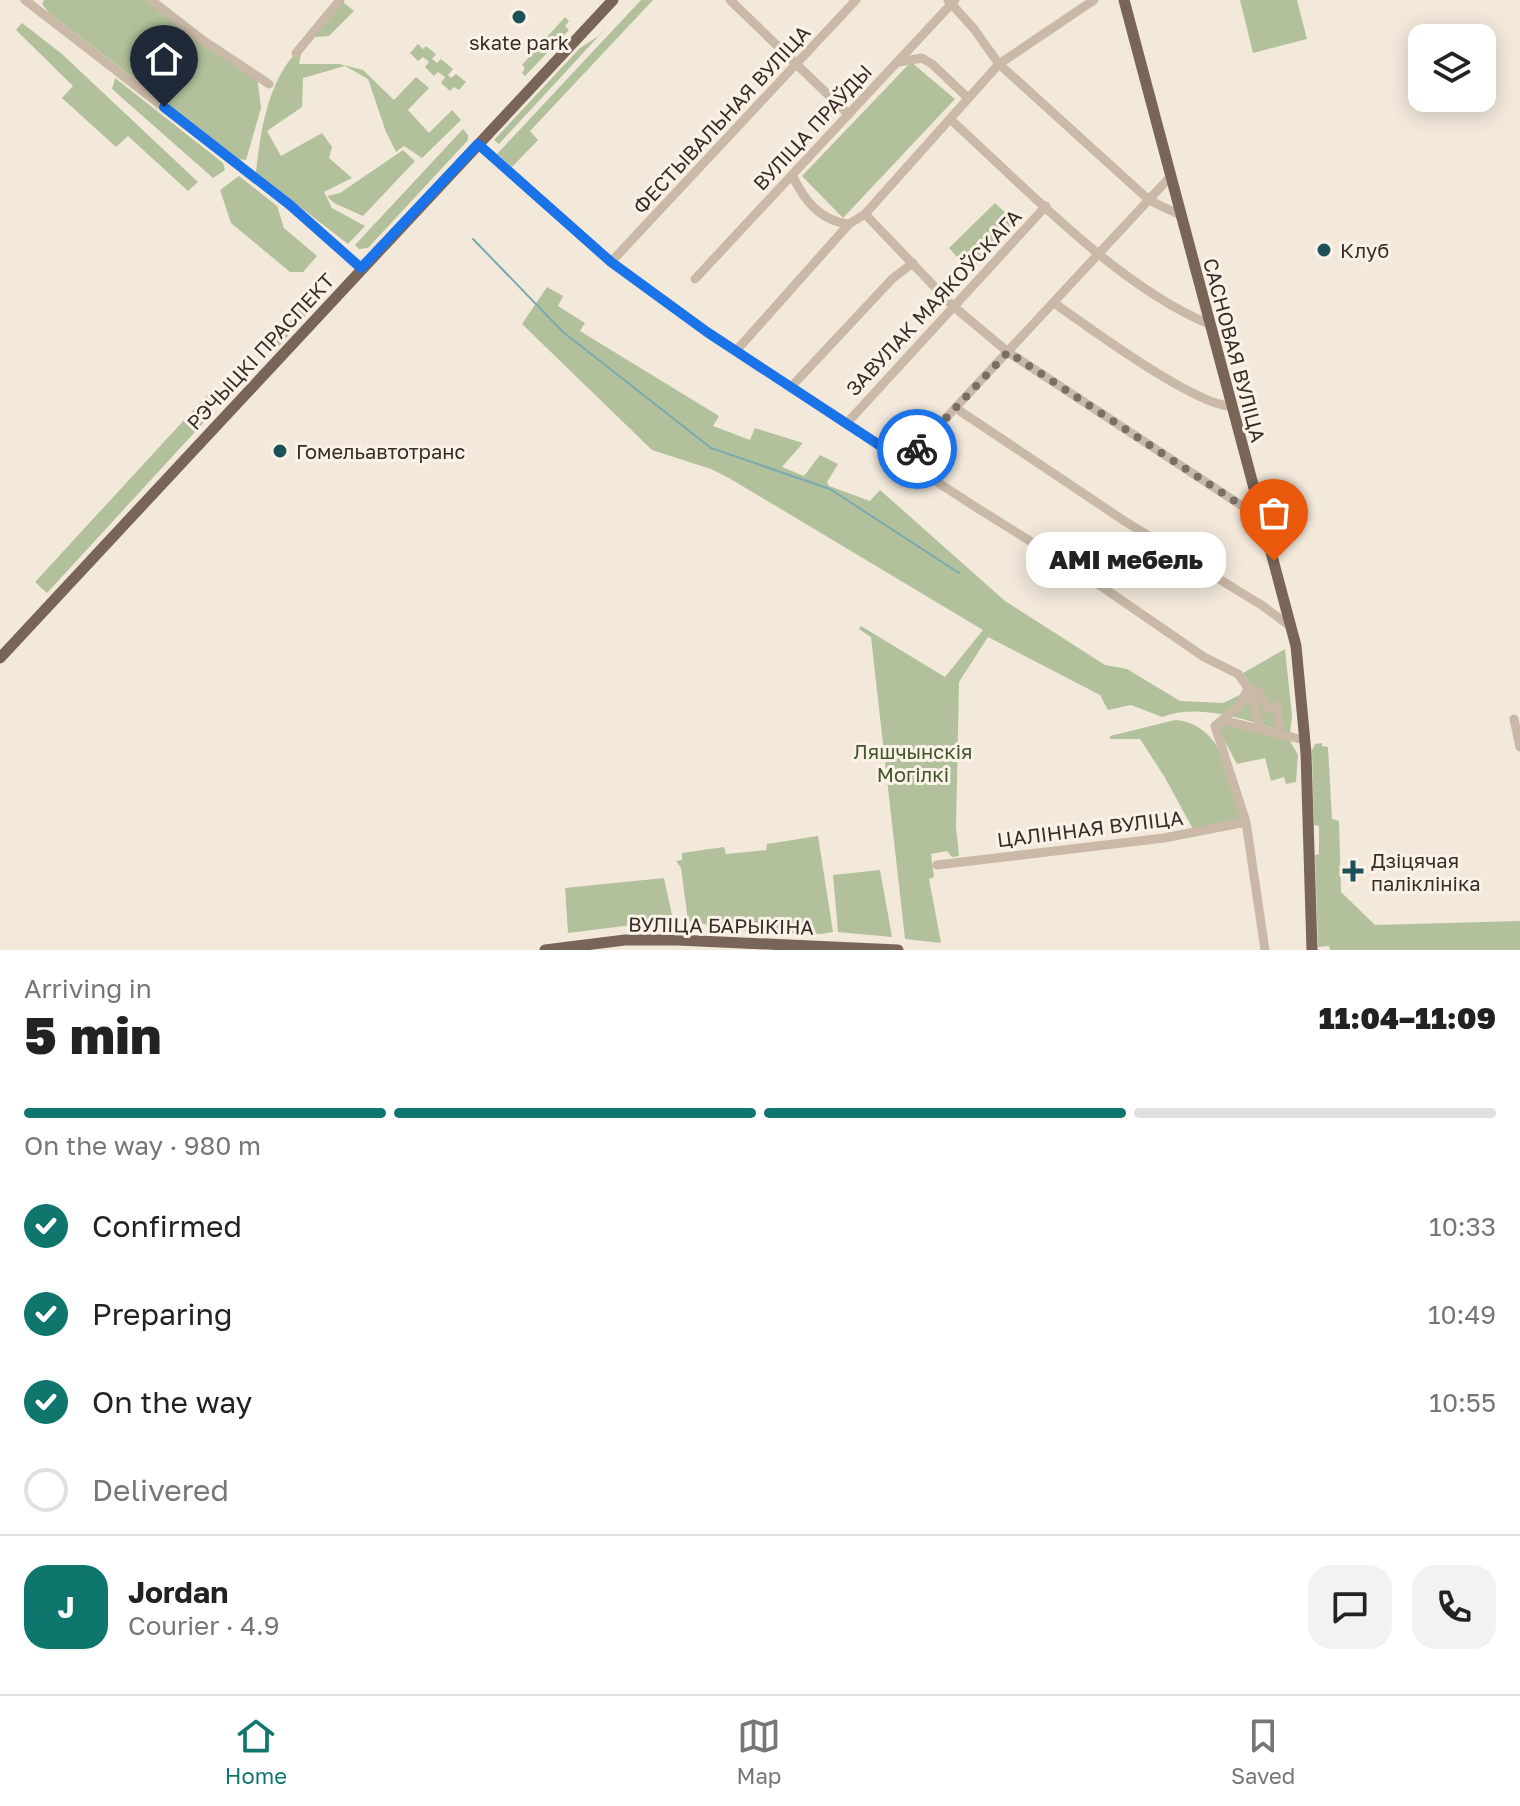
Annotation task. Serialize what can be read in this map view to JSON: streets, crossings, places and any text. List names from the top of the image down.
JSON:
{
  "streets": {
    "main road": ["САСНОВАЯ ВУЛІЦА", "РЭЧЫЦКІ ПРАСПЕКТ", "ВУЛІЦА БАРЫКІНА"],
    "street": [
      "ФЕСТЫВАЛЬНАЯ ВУЛІЦА",
      "ВУЛІЦА ПРАЎДЫ",
      "ЗАВУЛАК МАЯКОЎСКАГА",
      "ЦАЛІННАЯ ВУЛІЦА"
    ]
  },
  "parks": ["Ляшчынскія Могілкі"],
  "places": {
    "other": [
      "skate park",
      "Клуб",
      "Гомельавтотранс",
      "AMI мебель"
    ],
    "health": ["Дзіцячая паліклініка"]
  },
  "page": {
    "bubble": "AMI мебель",
    "heading": ["5 min", "Arriving in", "11:04–11:09"],
    "panel": ["Jordan", "Courier · 4.9"],
    "bar": "On the way · 980 m",
    "list": [
      ["Confirmed", "10:33"],
      ["Preparing", "10:49"],
      ["On the way", "10:55"],
      "Delivered"
    ],
    "round": "J",
    "tabs": ["Home", "Map", "Saved"]
  }
}
